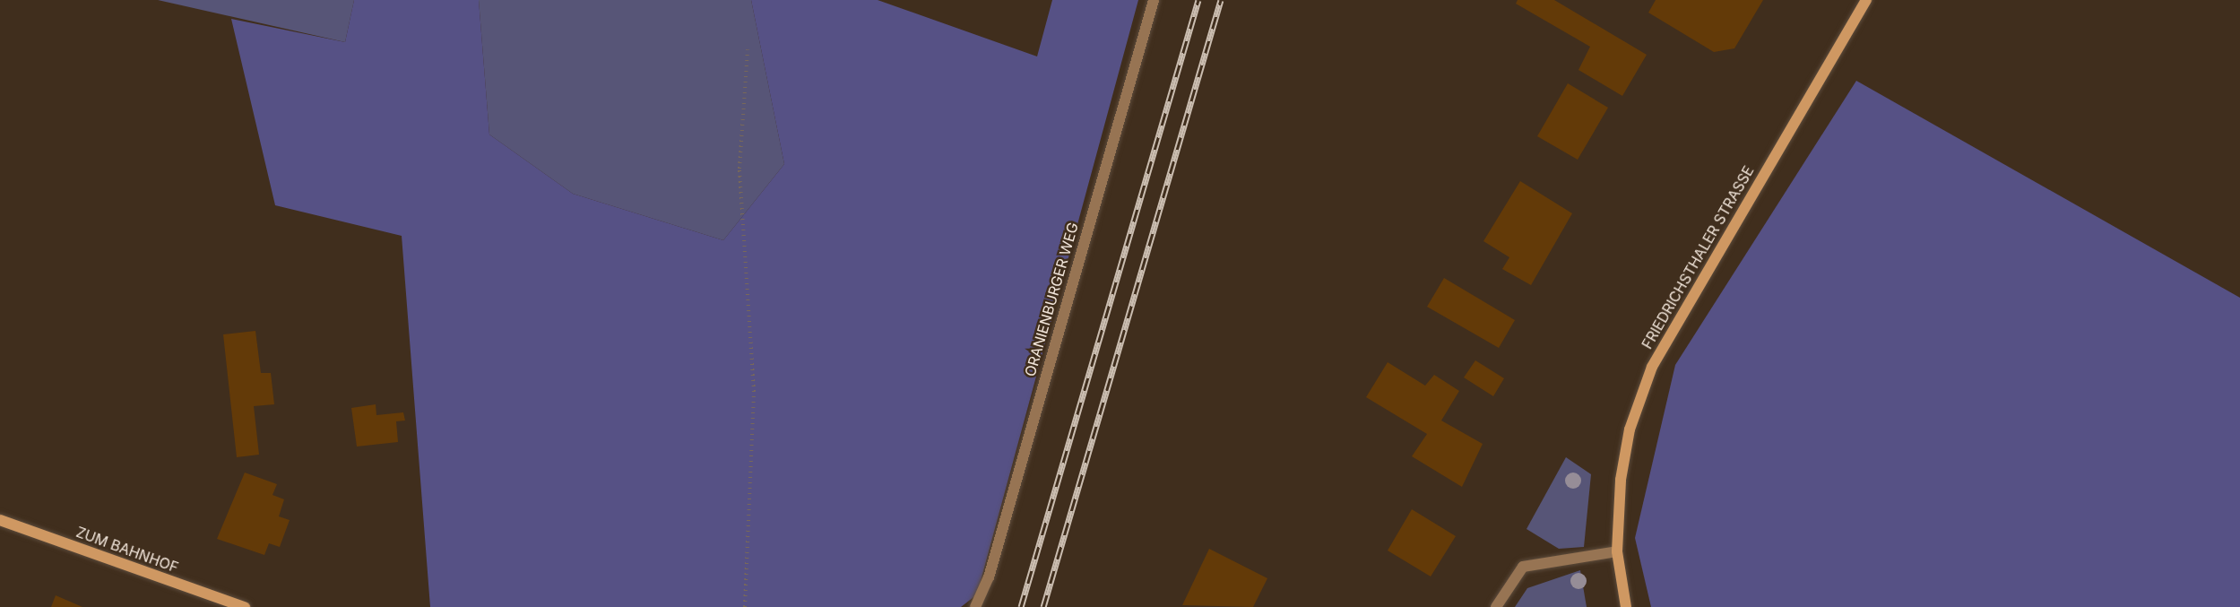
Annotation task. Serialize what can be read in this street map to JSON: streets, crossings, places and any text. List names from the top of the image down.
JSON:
{
  "streets": {
    "street": ["FRIEDRICHSTHALER STRASSE", "ORANIENBURGER WEG", "ZUM BAHNHOF"]
  }
}
